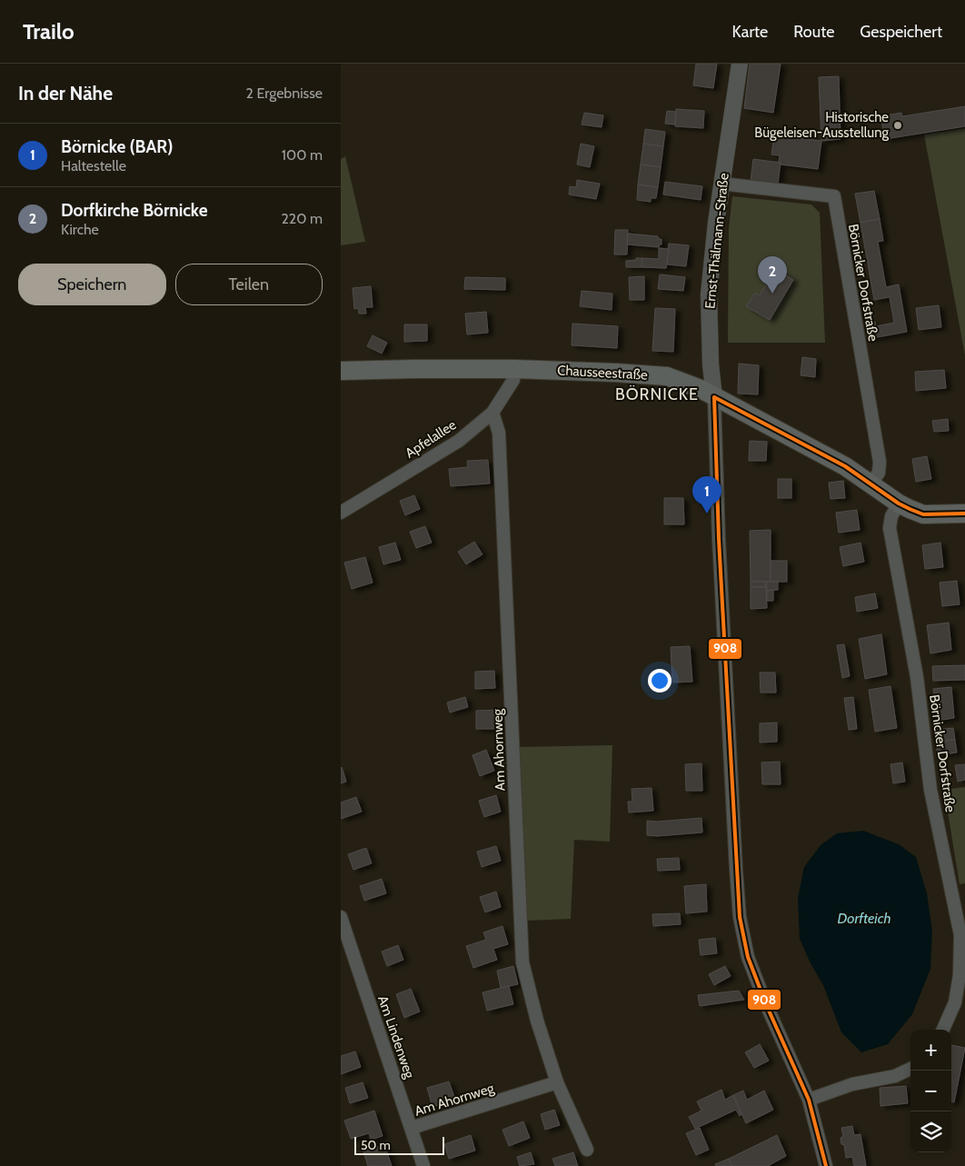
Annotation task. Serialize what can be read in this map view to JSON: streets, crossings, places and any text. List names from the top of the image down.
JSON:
{
  "streets": {
    "main road": ["Chausseestraße"],
    "street": [
      "Ernst-Thälmann-Straße",
      "Börnicker Dorfstraße",
      "Apfelallee",
      "Am Ahornweg",
      "Am Lindenweg"
    ]
  },
  "crossings": [
    ["Ernst-Thälmann-Straße", "Börnicker Dorfstraße"],
    ["Ernst-Thälmann-Straße", "Chausseestraße"],
    ["Börnicker Dorfstraße", "Chausseestraße"],
    ["Chausseestraße", "Apfelallee"],
    ["Apfelallee", "Am Ahornweg"],
    ["Am Ahornweg", "Am Lindenweg"]
  ],
  "districts": ["BÖRNICKE"],
  "water": ["Dorfteich"],
  "places": ["Historische Bügeleisen-Ausstellung"],
  "lines": ["transit line 908"],
  "scale_bar": "50 m",
  "page": {
    "header": "Trailo",
    "nav": ["Karte", "Route", "Gespeichert"],
    "heading": ["In der Nähe", "2 Ergebnisse"],
    "list": [
      {
        "mark": "1",
        "name": "Börnicke (BAR)",
        "note": "Haltestelle",
        "value": "100 m"
      },
      {
        "mark": "2",
        "name": "Dorfkirche Börnicke",
        "note": "Kirche",
        "value": "220 m"
      }
    ],
    "buttons": ["Speichern", "Teilen"],
    "pins": ["2", "1"],
    "map_buttons": ["+", "−"],
    "scale": "50 m"
  }
}
